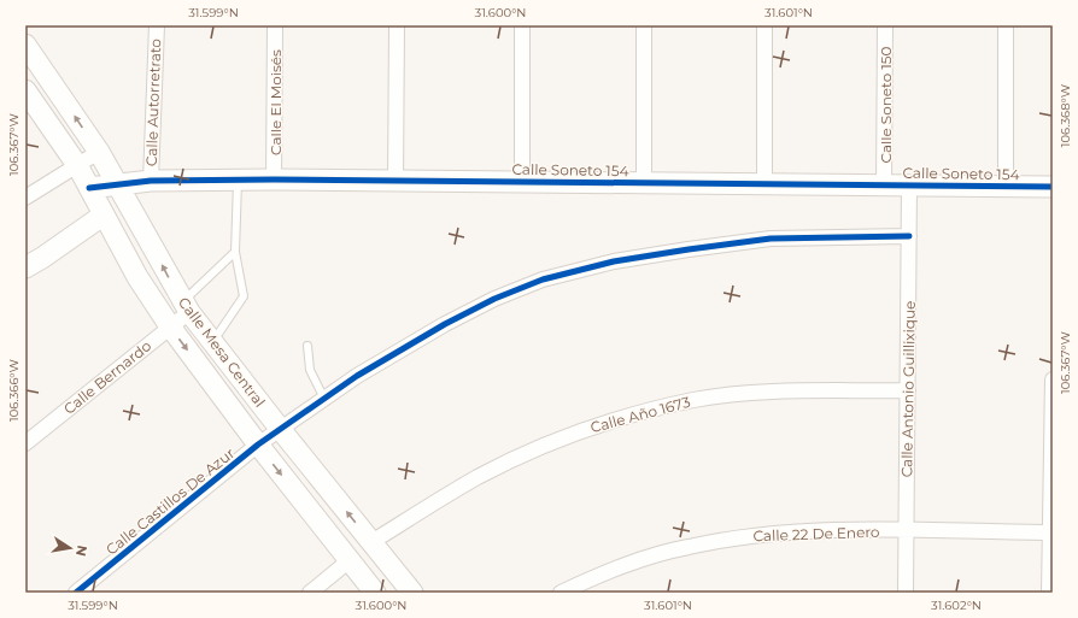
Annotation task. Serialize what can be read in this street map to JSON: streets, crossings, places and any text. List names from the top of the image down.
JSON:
{
  "streets": {
    "main road": ["Calle Soneto 154", "Calle Mesa Central"],
    "street": [
      "Calle Autorretrato",
      "Calle El Moisés",
      "Calle Soneto 150",
      "Calle Bernardo",
      "Calle Antonio Guillixique",
      "Calle Año 1673",
      "Calle Castillos De Azur",
      "Calle 22 De Enero"
    ]
  },
  "crossings": [
    ["Calle Autorretrato", "Calle Soneto 154"],
    ["Calle El Moisés", "Calle Soneto 154"],
    ["Calle Soneto 150", "Calle Soneto 154"],
    ["Calle Soneto 154", "Calle Mesa Central"],
    ["Calle Soneto 154", "Calle Antonio Guillixique"],
    ["Calle Mesa Central", "Calle Bernardo"],
    ["Calle Mesa Central", "Calle Año 1673"],
    ["Calle Mesa Central", "Calle Castillos De Azur"],
    ["Calle Antonio Guillixique", "Calle Año 1673"],
    ["Calle Antonio Guillixique", "Calle Castillos De Azur"],
    ["Calle Antonio Guillixique", "Calle 22 De Enero"]
  ],
  "north": "right",
  "coordinates": [
    "31.599°N",
    "31.600°N",
    "31.601°N",
    "106.368°W",
    "106.367°W",
    "106.366°W",
    "31.602°N"
  ]
}
